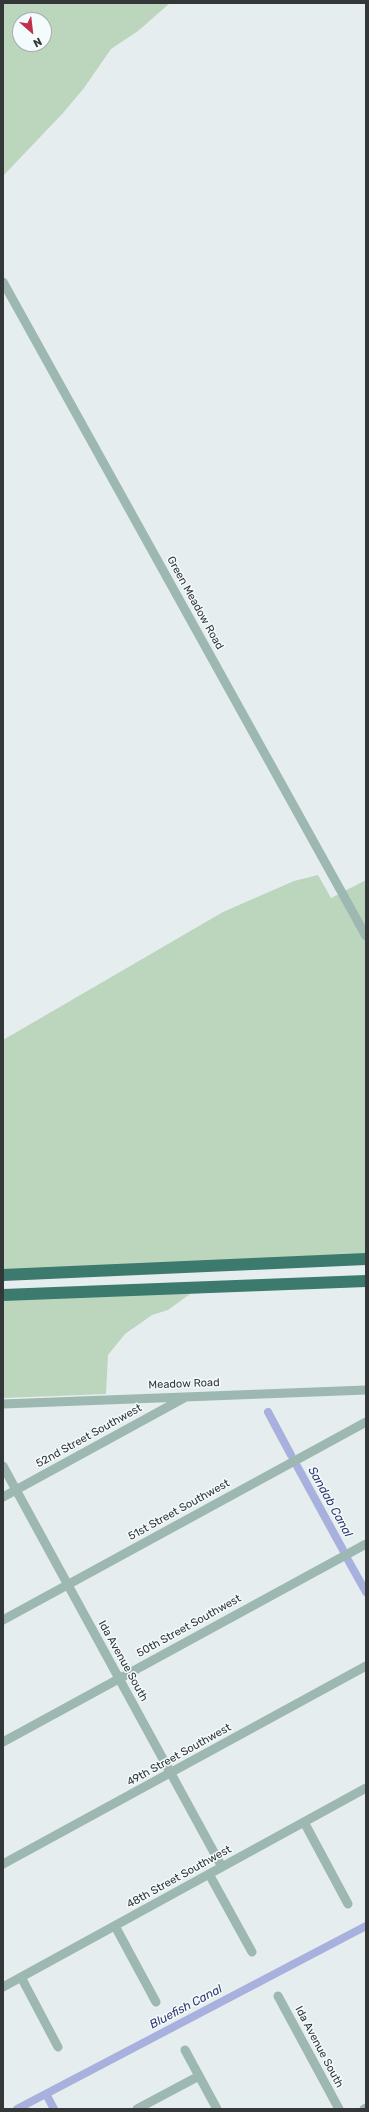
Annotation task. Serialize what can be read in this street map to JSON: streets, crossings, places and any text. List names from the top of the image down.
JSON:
{
  "streets": {
    "street": [
      "Green Meadow Road",
      "Meadow Road",
      "52nd Street Southwest",
      "51st Street Southwest",
      "50th Street Southwest",
      "Ida Avenue South",
      "49th Street Southwest",
      "48th Street Southwest"
    ]
  },
  "crossings": [
    ["Meadow Road", "52nd Street Southwest"],
    ["52nd Street Southwest", "Ida Avenue South"],
    ["51st Street Southwest", "Ida Avenue South"],
    ["50th Street Southwest", "Ida Avenue South"],
    ["Ida Avenue South", "49th Street Southwest"],
    ["Ida Avenue South", "48th Street Southwest"]
  ],
  "water": ["Sandab Canal", "Bluefish Canal"],
  "north": "bottom right"
}
